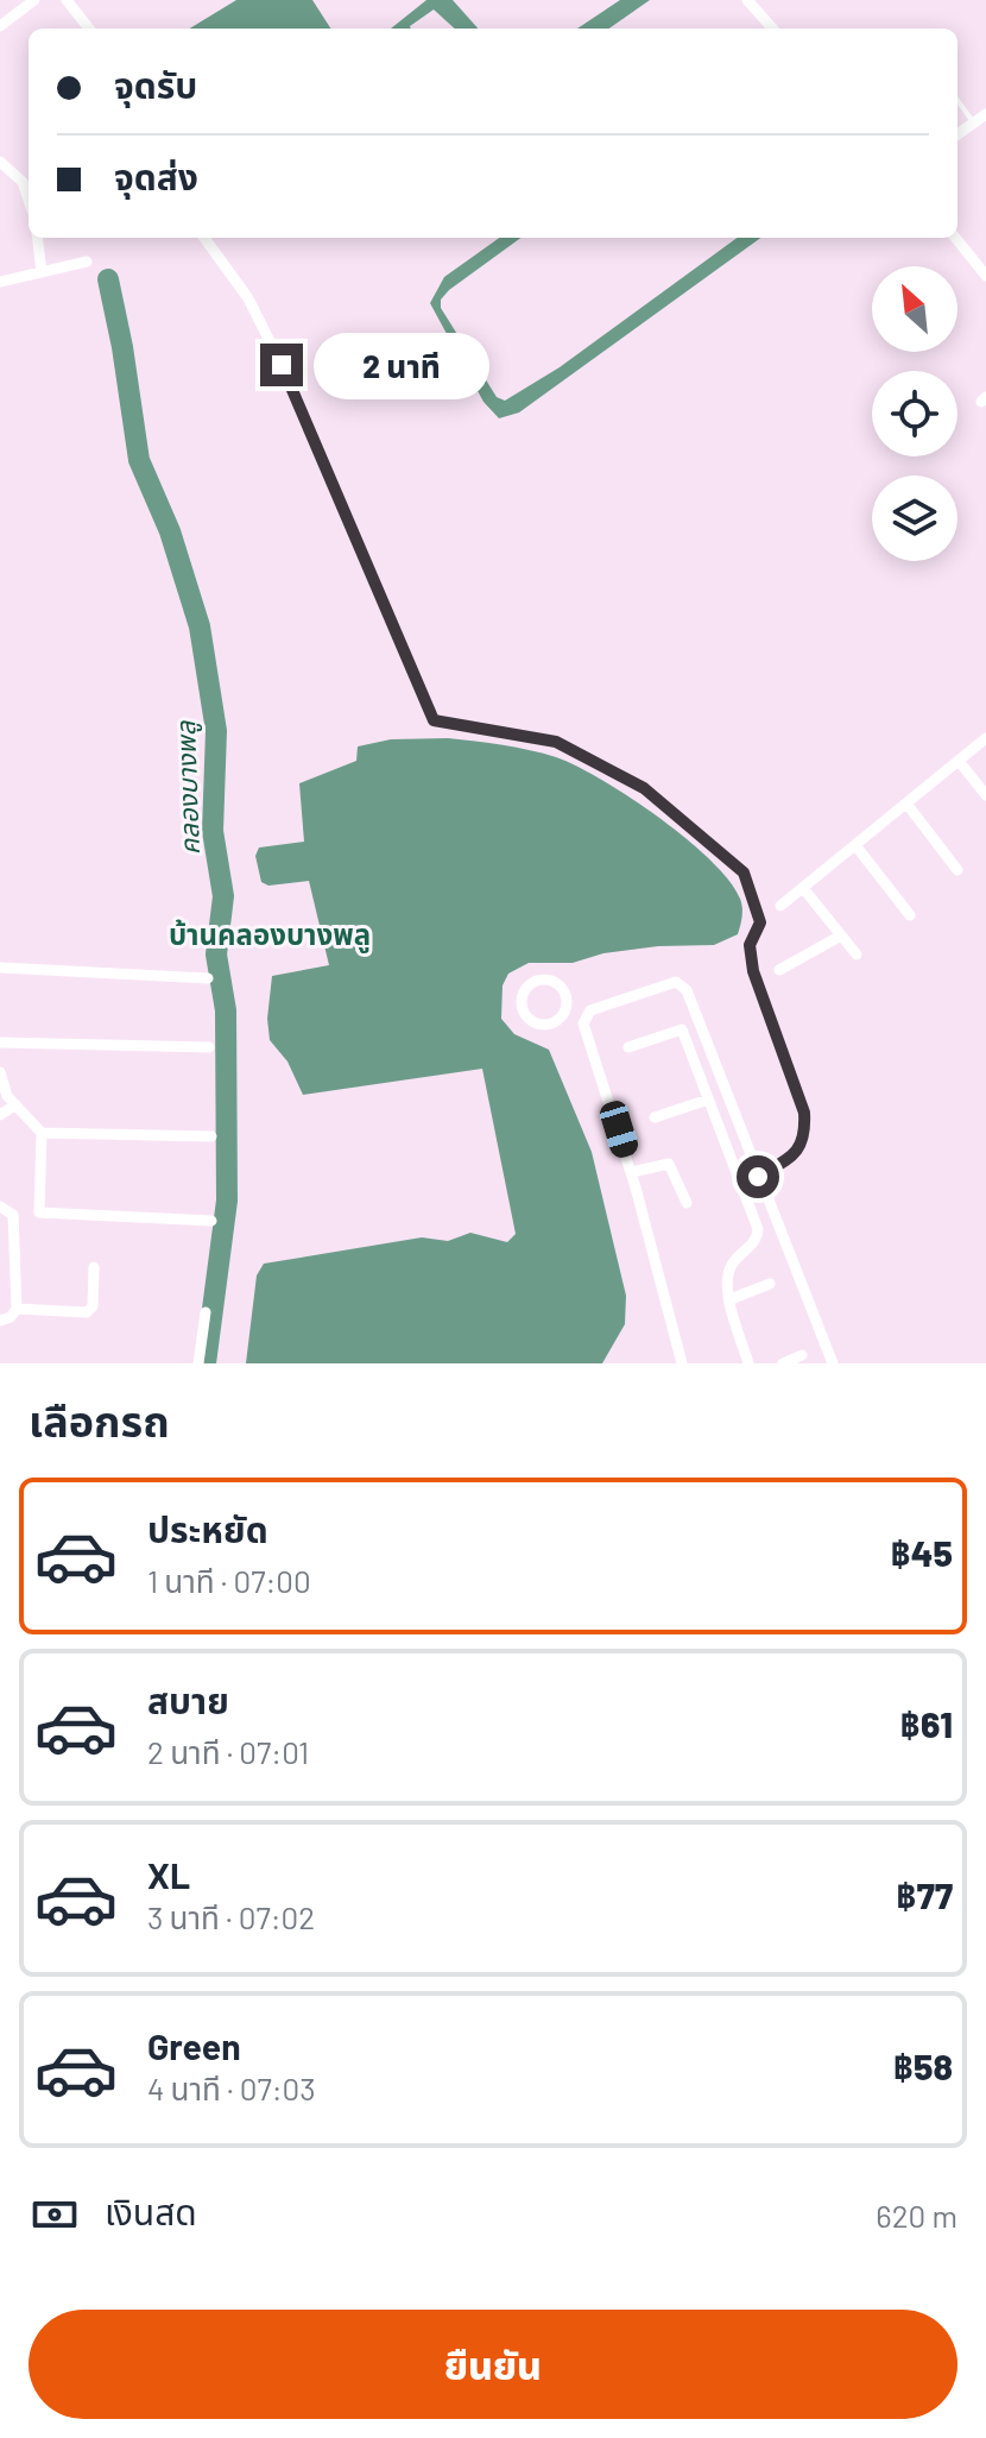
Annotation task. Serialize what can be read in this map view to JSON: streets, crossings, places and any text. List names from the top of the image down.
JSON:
{
  "districts": ["บ้านคลองบางพลู"],
  "water": ["คลองบางพลู"],
  "north": "top left",
  "page": {
    "banner": ["จุดรับ", "จุดส่ง"],
    "bubble": "2 นาที",
    "heading": "เลือกรถ",
    "list": [
      {
        "name": "ประหยัด",
        "note": "1 นาที · 07:00",
        "value": "฿45"
      },
      {
        "name": "สบาย",
        "note": "2 นาที · 07:01",
        "value": "฿61"
      },
      {
        "name": "XL",
        "note": "3 นาที · 07:02",
        "value": "฿77"
      },
      {
        "name": "Green",
        "note": "4 นาที · 07:03",
        "value": "฿58"
      }
    ],
    "pay": ["เงินสด", "620 m"],
    "buttons": "ยืนยัน"
  }
}
